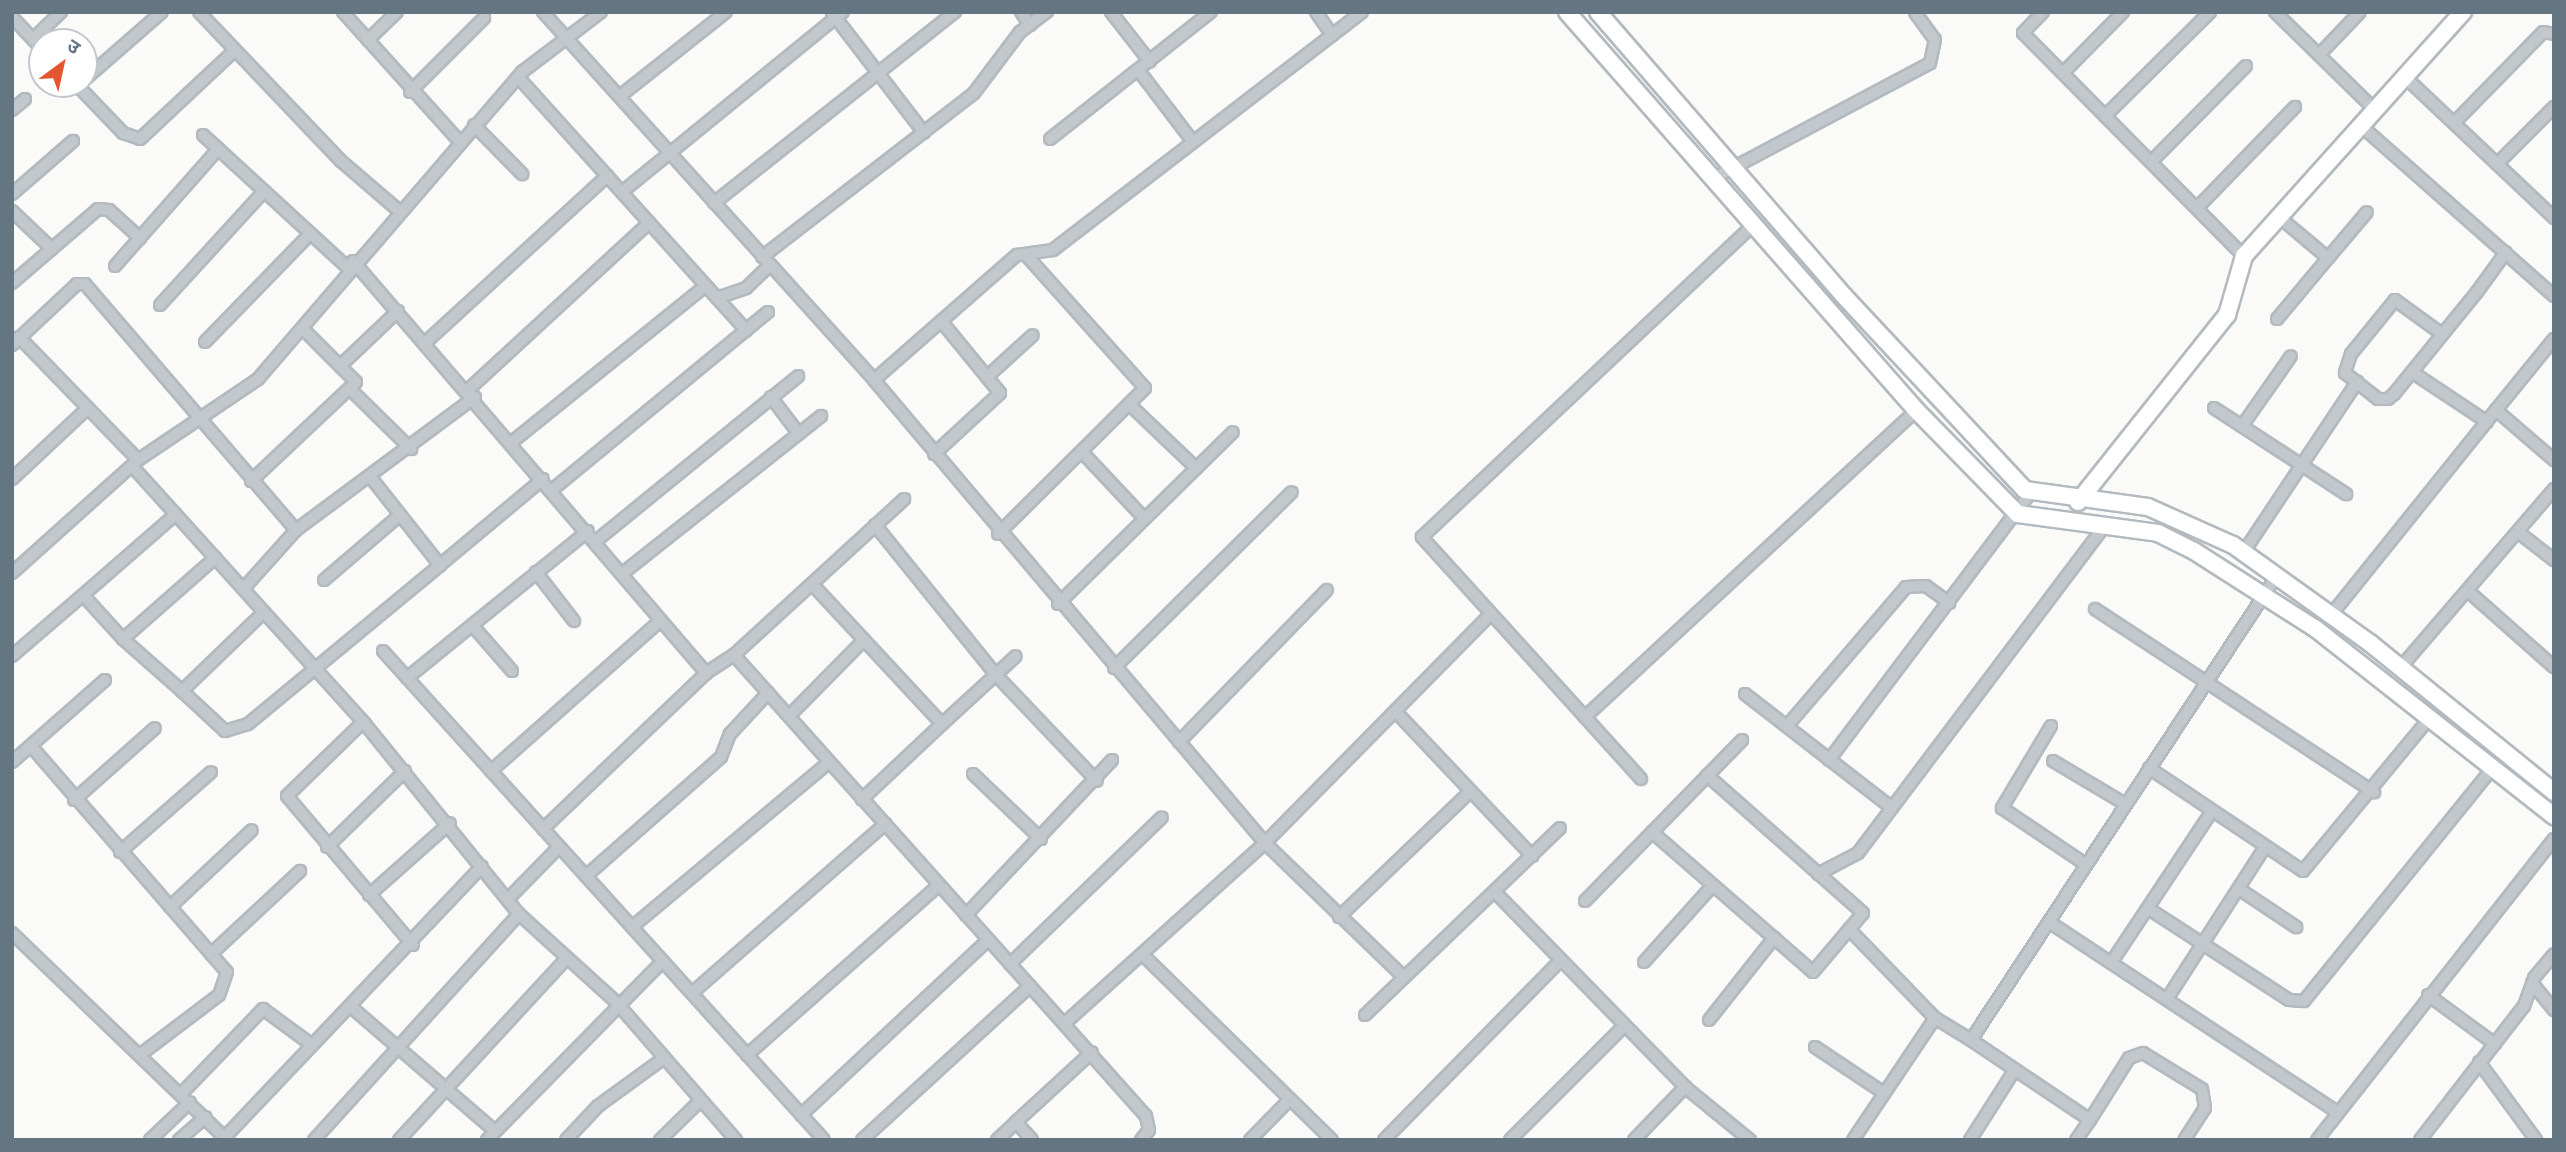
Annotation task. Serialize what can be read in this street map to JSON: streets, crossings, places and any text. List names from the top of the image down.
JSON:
{
  "north": "top right"
}
